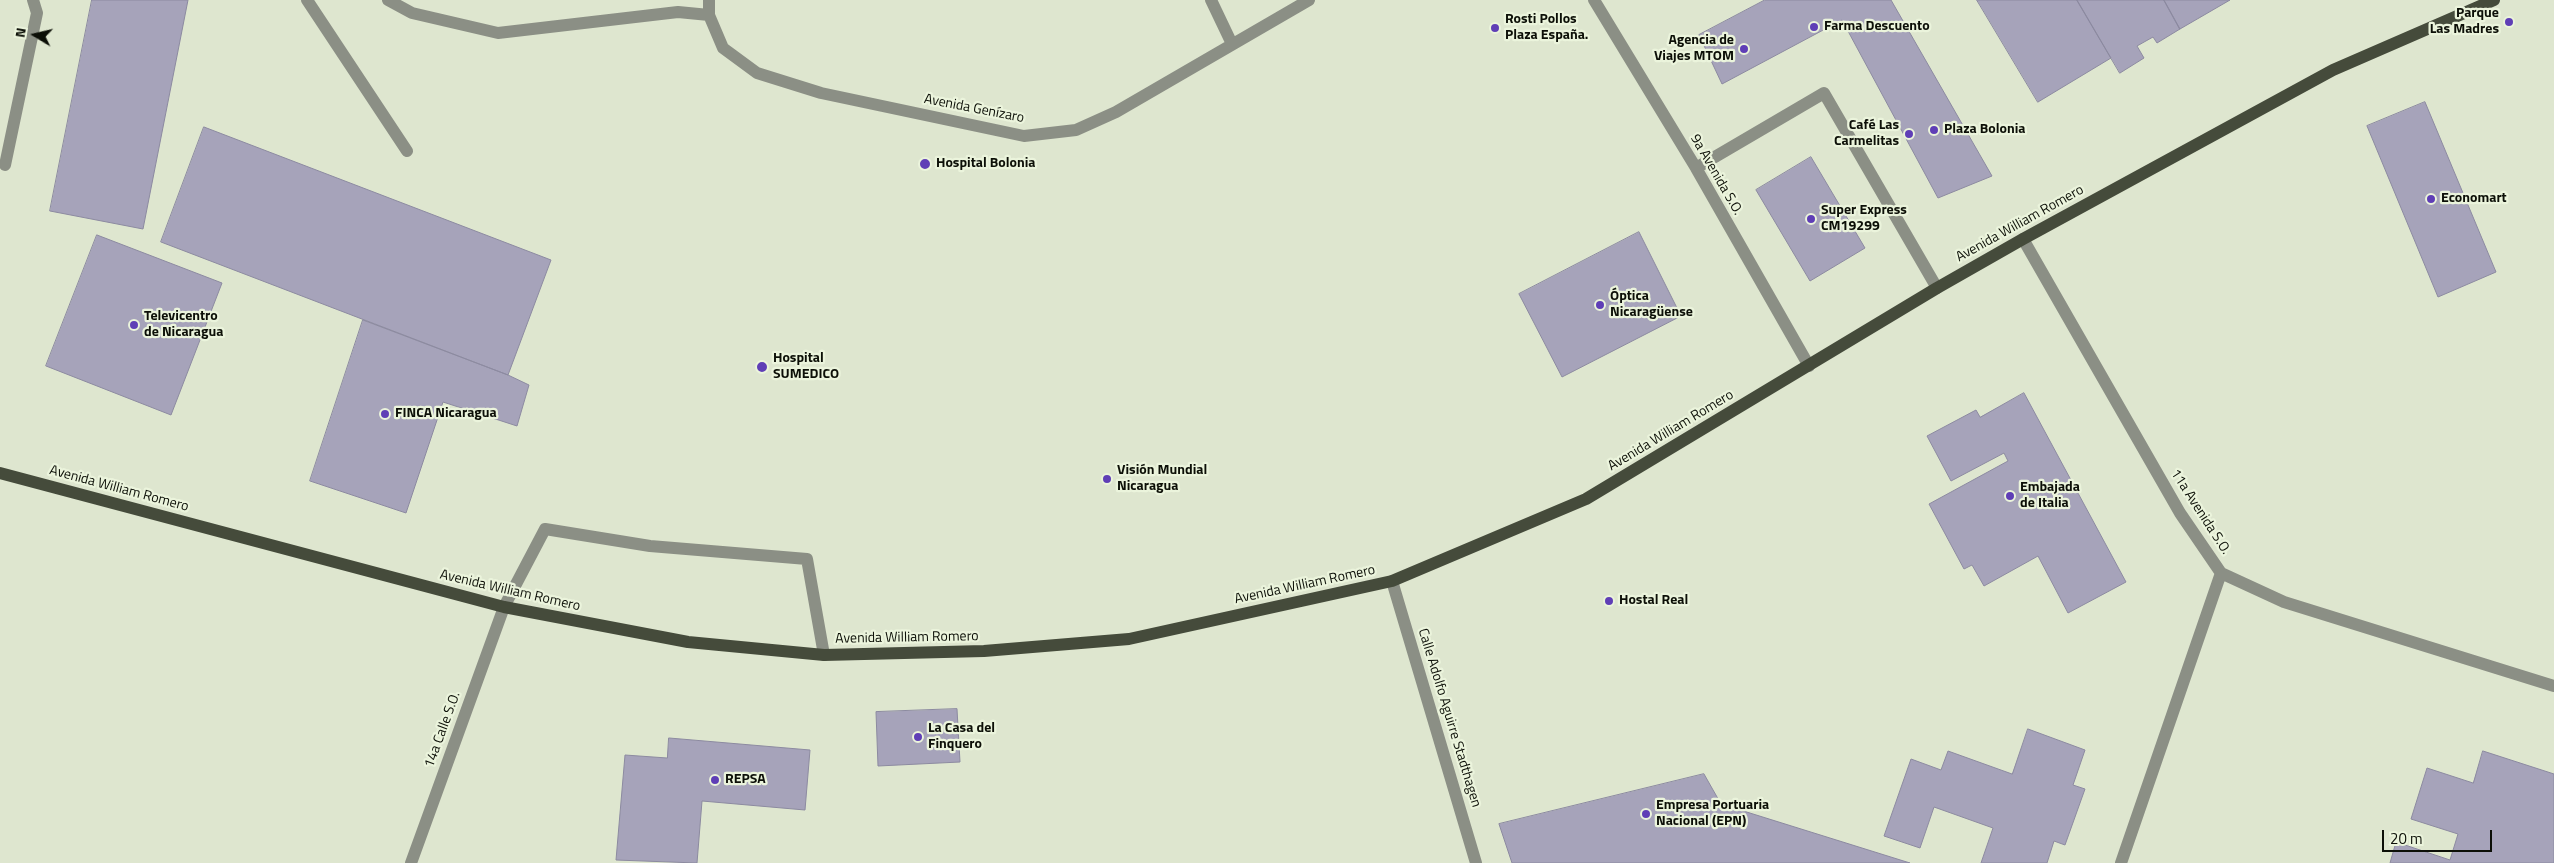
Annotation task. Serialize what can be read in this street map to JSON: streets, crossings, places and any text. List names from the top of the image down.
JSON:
{
  "streets": {
    "main road": ["Avenida William Romero"],
    "street": [
      "Avenida Genízaro",
      "9a Avenida S.O.",
      "11a Avenida S.O.",
      "Calle Adolfo Aguirre Stadthagen",
      "14a Calle S.O."
    ]
  },
  "crossings": [
    ["9a Avenida S.O.", "Avenida William Romero"],
    ["Avenida William Romero", "11a Avenida S.O."],
    ["Avenida William Romero", "Calle Adolfo Aguirre Stadthagen"],
    ["Avenida William Romero", "14a Calle S.O."]
  ],
  "places": [
    "Parque Las Madres",
    "Farma Descuento",
    "Rosti Pollos Plaza España.",
    "Agencia de Viajes MTOM",
    "Plaza Bolonia",
    "Café Las Carmelitas",
    "Hospital Bolonia",
    "Economart",
    "Super Express CM19299",
    "Óptica Nicaragüense",
    "Televicentro de Nicaragua",
    "Hospital SUMEDICO",
    "FINCA Nicaragua",
    "Visión Mundial Nicaragua",
    "Embajada de Italia",
    "Hostal Real",
    "La Casa del Finquero",
    "REPSA",
    "Empresa Portuaria Nacional (EPN)"
  ],
  "scale_bar": "20 m",
  "north": "left"
}
